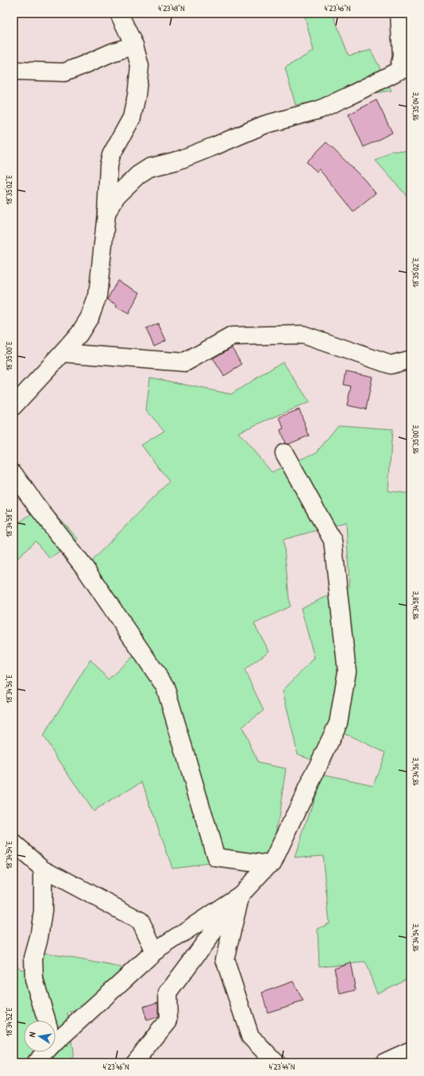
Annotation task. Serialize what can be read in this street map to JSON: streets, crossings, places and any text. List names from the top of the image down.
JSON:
{
  "north": "left",
  "coordinates": [
    "4°23'48\"N",
    "4°23'46\"N",
    "18°35'04\"E",
    "18°35'02\"E",
    "18°35'00\"E",
    "18°34'58\"E",
    "18°34'56\"E",
    "18°34'54\"E",
    "18°34'52\"E",
    "4°23'44\"N"
  ]
}
